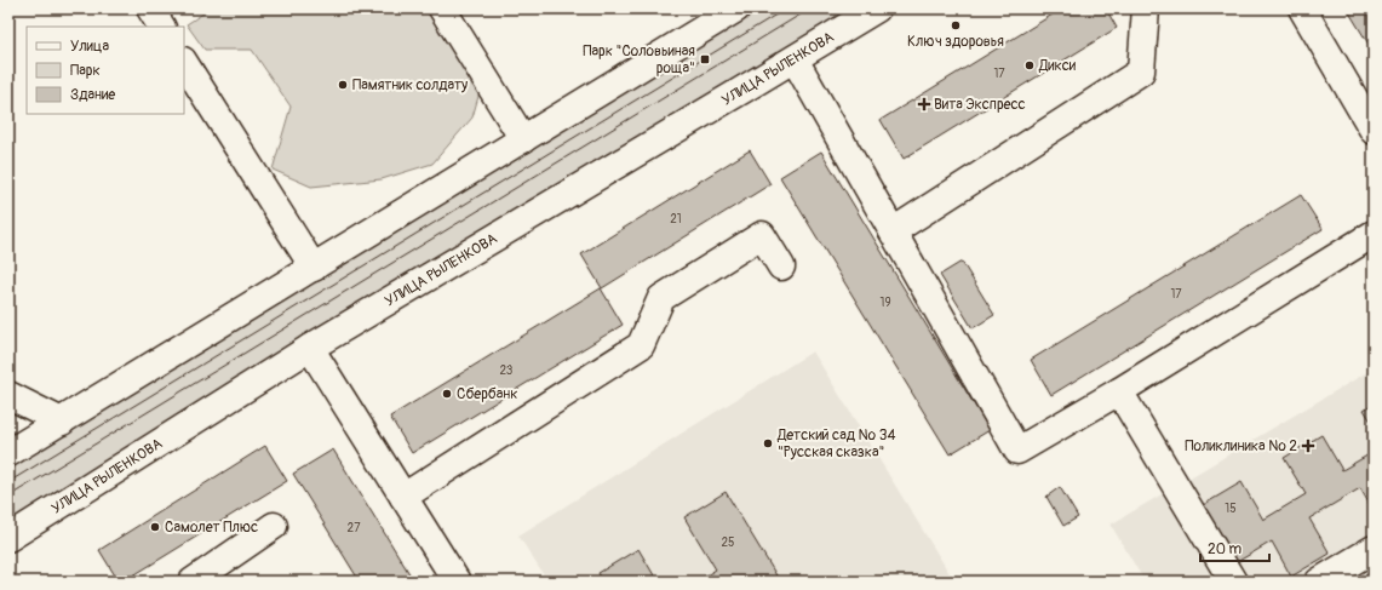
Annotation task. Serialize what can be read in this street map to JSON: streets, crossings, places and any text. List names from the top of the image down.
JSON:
{
  "streets": {
    "street": ["УЛИЦА РЫЛЕНКОВА"]
  },
  "places": {
    "other": [
      "Ключ здоровья",
      "Дикси",
      "Памятник солдату",
      "Сбербанк",
      "Детский сад № 34 \"Русская сказка\"",
      "Самолет Плюс"
    ],
    "transit": ["Парк \"Соловьиная роща\""],
    "health": ["Вита Экспресс", "Поликлиника № 2"]
  },
  "house_numbers": [
    "17",
    "21",
    "17",
    "19",
    "23",
    "15",
    "27",
    "25"
  ],
  "legend": ["Улица", "Парк", "Здание"],
  "scale_bar": "20 m"
}
